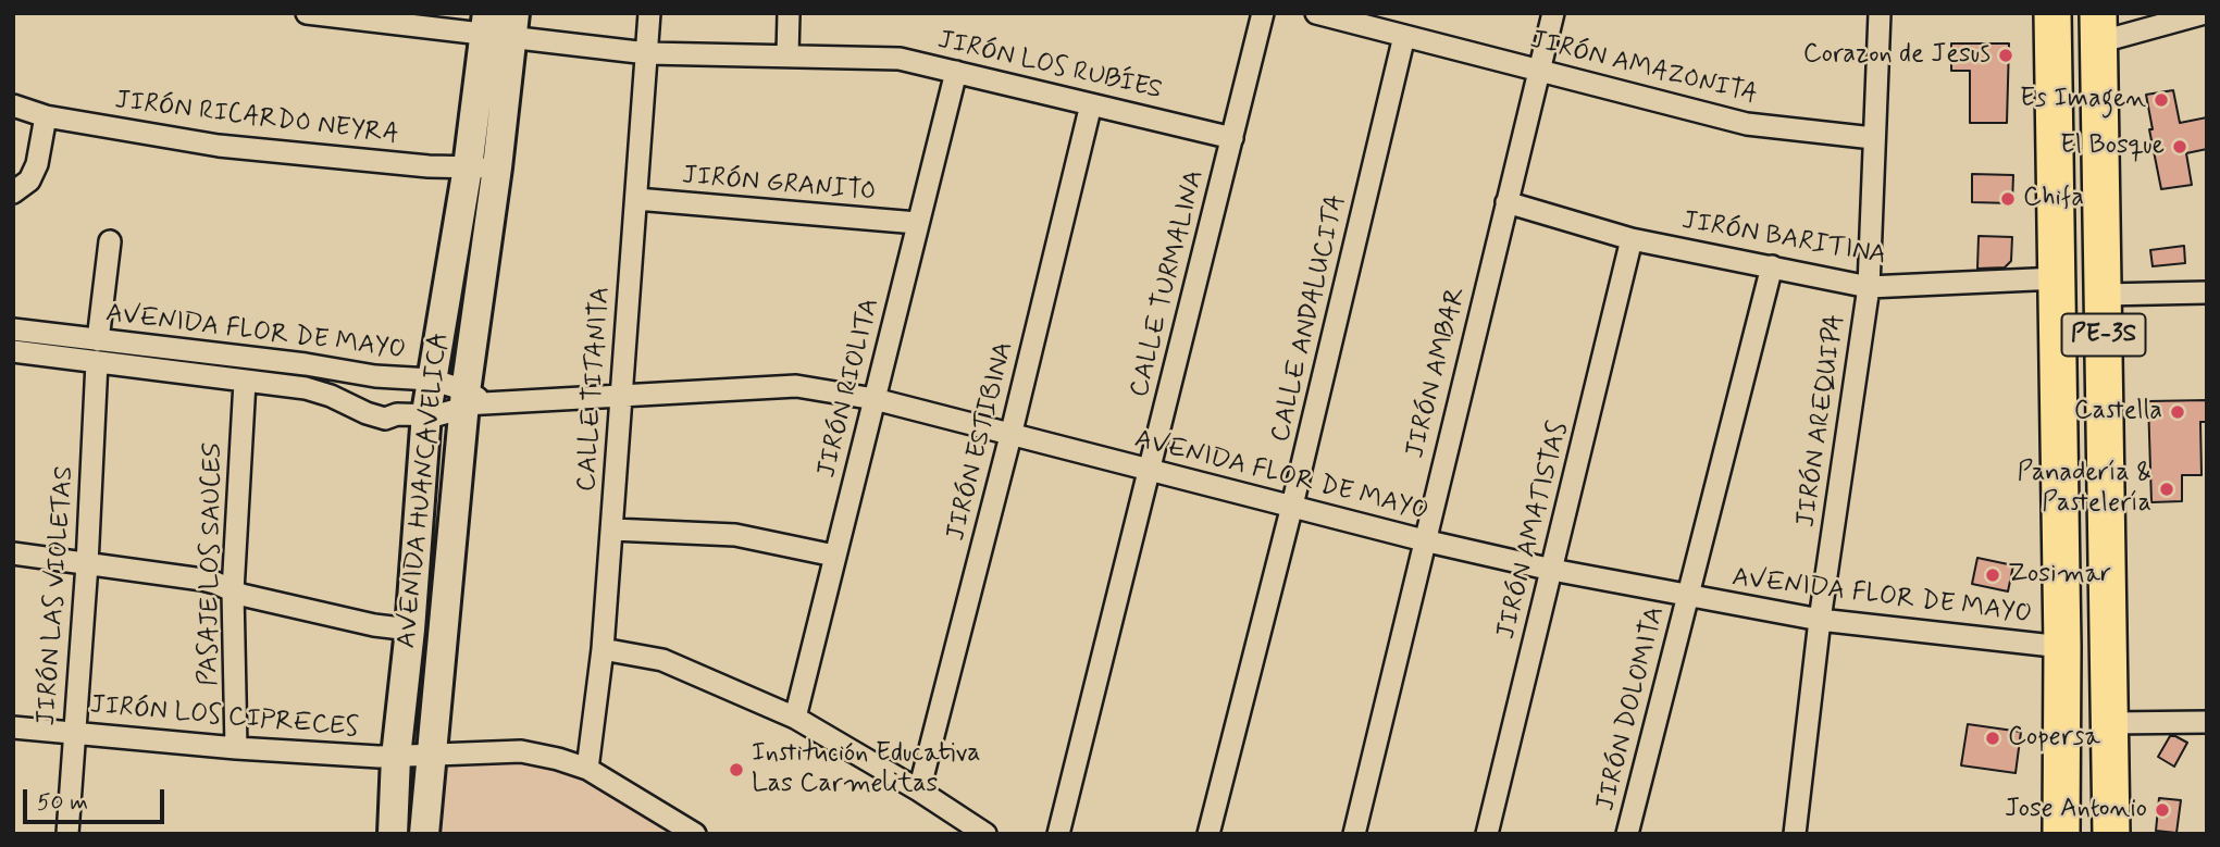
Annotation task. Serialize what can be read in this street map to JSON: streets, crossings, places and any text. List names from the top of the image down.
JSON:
{
  "streets": {
    "highway": ["PE-3S"],
    "main road": ["AVENIDA HUANCAVELICA"],
    "street": [
      "JIRÓN LOS RUBÍES",
      "JIRÓN AMAZONITA",
      "JIRÓN RICARDO NEYRA",
      "JIRÓN GRANITO",
      "JIRÓN BARITINA",
      "CALLE TURMALINA",
      "CALLE ANDALUCITA",
      "AVENIDA FLOR DE MAYO",
      "JIRÓN AMBAR",
      "JIRÓN RIOLITA",
      "CALLE TITANITA",
      "JIRÓN AREQUIPA",
      "JIRÓN ESTIBINA",
      "JIRÓN AMATISTAS",
      "PASAJE LOS SAUCES",
      "JIRÓN LAS VIOLETAS",
      "JIRÓN DOLOMITA",
      "JIRÓN LOS CIPRECES"
    ]
  },
  "crossings": [
    ["JIRÓN LOS RUBÍES", "CALLE TURMALINA"],
    ["JIRÓN LOS RUBÍES", "JIRÓN RIOLITA"],
    ["JIRÓN LOS RUBÍES", "CALLE TITANITA"],
    ["JIRÓN LOS RUBÍES", "JIRÓN ESTIBINA"],
    ["JIRÓN LOS RUBÍES", "AVENIDA HUANCAVELICA"],
    ["JIRÓN AMAZONITA", "CALLE ANDALUCITA"],
    ["JIRÓN AMAZONITA", "JIRÓN AMBAR"],
    ["JIRÓN AMAZONITA", "JIRÓN AREQUIPA"],
    ["JIRÓN RICARDO NEYRA", "AVENIDA HUANCAVELICA"],
    ["JIRÓN GRANITO", "JIRÓN RIOLITA"],
    ["JIRÓN GRANITO", "CALLE TITANITA"],
    ["JIRÓN BARITINA", "PE-3S"],
    ["JIRÓN BARITINA", "JIRÓN AMBAR"],
    ["JIRÓN BARITINA", "JIRÓN AREQUIPA"],
    ["JIRÓN BARITINA", "JIRÓN AMATISTAS"],
    ["JIRÓN BARITINA", "JIRÓN DOLOMITA"],
    ["CALLE TURMALINA", "AVENIDA FLOR DE MAYO"],
    ["CALLE ANDALUCITA", "AVENIDA FLOR DE MAYO"],
    ["AVENIDA FLOR DE MAYO", "PE-3S"],
    ["AVENIDA FLOR DE MAYO", "JIRÓN AMBAR"],
    ["AVENIDA FLOR DE MAYO", "JIRÓN RIOLITA"],
    ["AVENIDA FLOR DE MAYO", "CALLE TITANITA"],
    ["AVENIDA FLOR DE MAYO", "JIRÓN AREQUIPA"],
    ["AVENIDA FLOR DE MAYO", "JIRÓN ESTIBINA"],
    ["AVENIDA FLOR DE MAYO", "AVENIDA HUANCAVELICA"],
    ["AVENIDA FLOR DE MAYO", "JIRÓN AMATISTAS"],
    ["AVENIDA FLOR DE MAYO", "PASAJE LOS SAUCES"],
    ["AVENIDA FLOR DE MAYO", "JIRÓN LAS VIOLETAS"],
    ["AVENIDA FLOR DE MAYO", "JIRÓN DOLOMITA"],
    ["CALLE TITANITA", "JIRÓN LOS CIPRECES"],
    ["AVENIDA HUANCAVELICA", "JIRÓN LOS CIPRECES"],
    ["PASAJE LOS SAUCES", "JIRÓN LOS CIPRECES"],
    ["JIRÓN LAS VIOLETAS", "JIRÓN LOS CIPRECES"]
  ],
  "places": [
    "Corazon de Jesus",
    "Es Imagen",
    "El Bosque",
    "Chifa",
    "Castella",
    "Panadería & Pastelería",
    "Zosimar",
    "Copersa",
    "Institución Educativa Las Carmelitas",
    "Jose Antonio"
  ],
  "scale_bar": "50 m"
}
